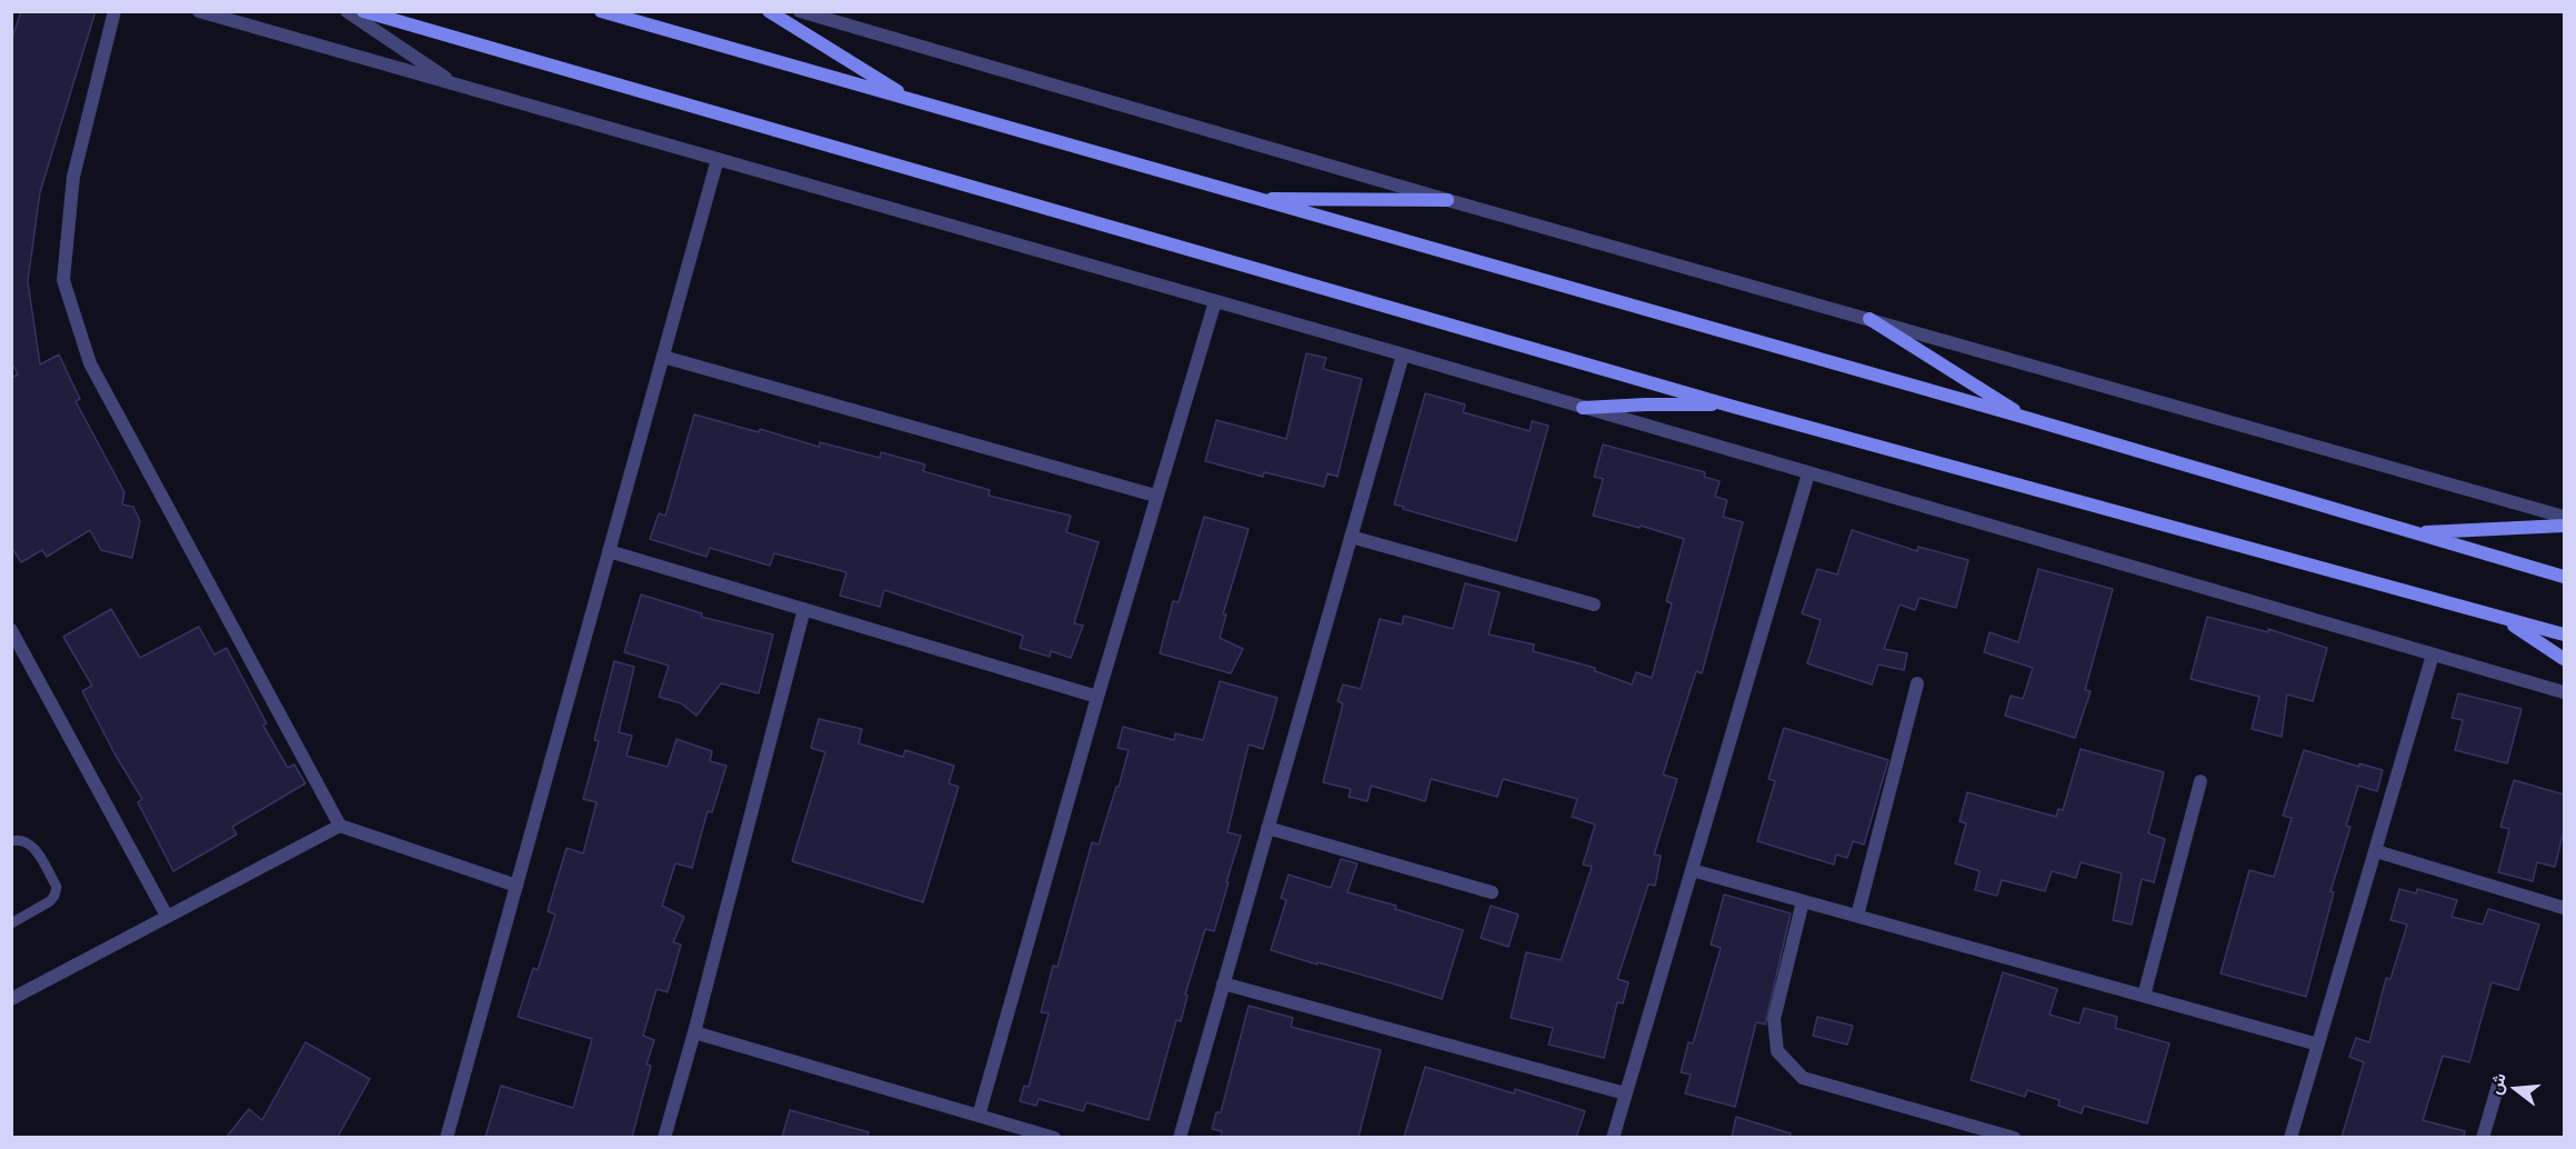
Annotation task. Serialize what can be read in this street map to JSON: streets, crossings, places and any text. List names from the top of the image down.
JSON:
{
  "north": "left"
}
